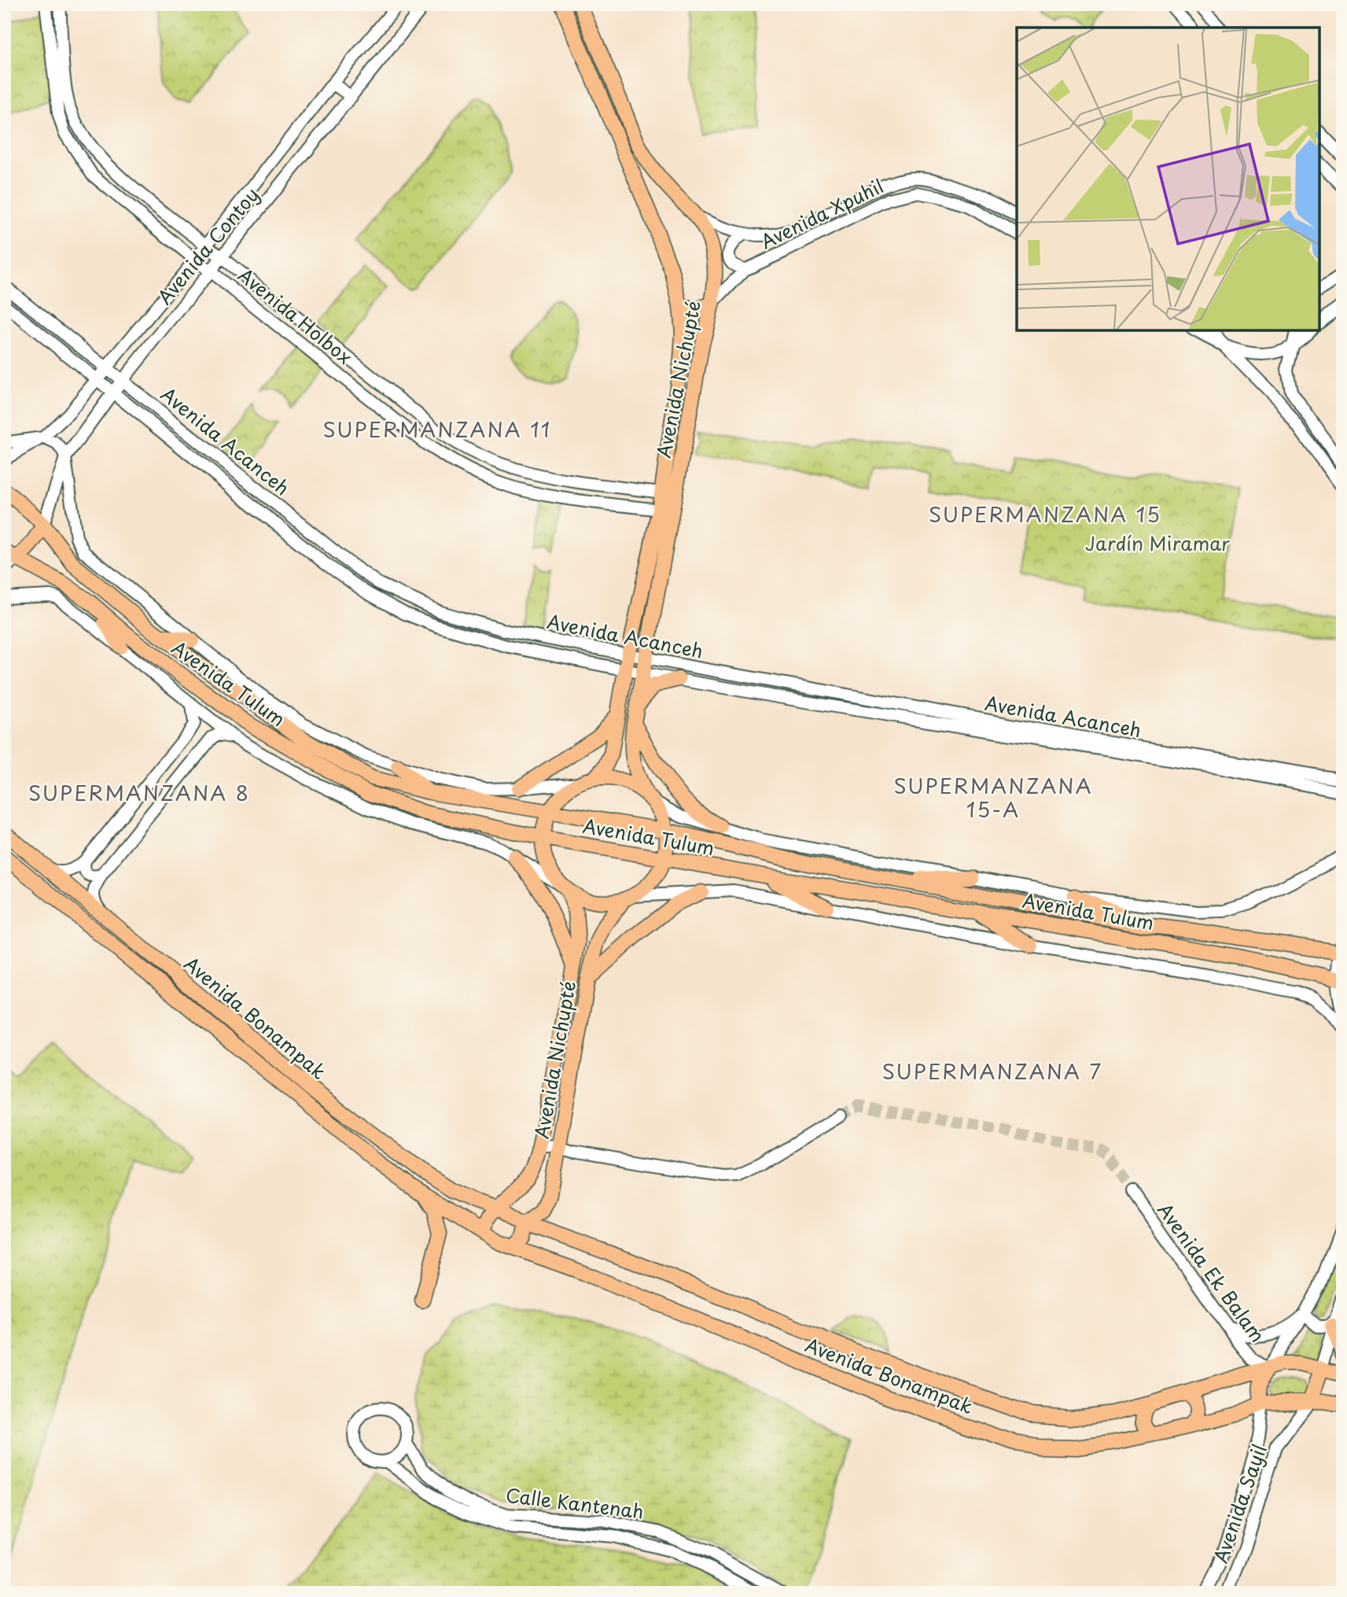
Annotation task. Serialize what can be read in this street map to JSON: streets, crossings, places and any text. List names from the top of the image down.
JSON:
{
  "streets": {
    "main road": ["Avenida Nichupté", "Avenida Tulum", "Avenida Bonampak"],
    "street": [
      "Avenida Xpuhil",
      "Avenida Contoy",
      "Avenida Holbox",
      "Avenida Acanceh",
      "Avenida Ek Balam",
      "Calle Kantenah",
      "Avenida Sayil"
    ]
  },
  "crossings": [
    ["Avenida Xpuhil", "Avenida Nichupté"],
    ["Avenida Contoy", "Avenida Holbox"],
    ["Avenida Contoy", "Avenida Acanceh"],
    ["Avenida Contoy", "Avenida Tulum"],
    ["Avenida Holbox", "Avenida Nichupté"],
    ["Avenida Nichupté", "Avenida Acanceh"],
    ["Avenida Nichupté", "Avenida Tulum"],
    ["Avenida Nichupté", "Avenida Bonampak"],
    ["Avenida Bonampak", "Avenida Ek Balam"],
    ["Avenida Bonampak", "Avenida Sayil"]
  ],
  "districts": [
    "SUPERMANZANA 11",
    "SUPERMANZANA 15",
    "SUPERMANZANA 15-A",
    "SUPERMANZANA 8",
    "SUPERMANZANA 7"
  ],
  "parks": ["Jardín Miramar"]
}
